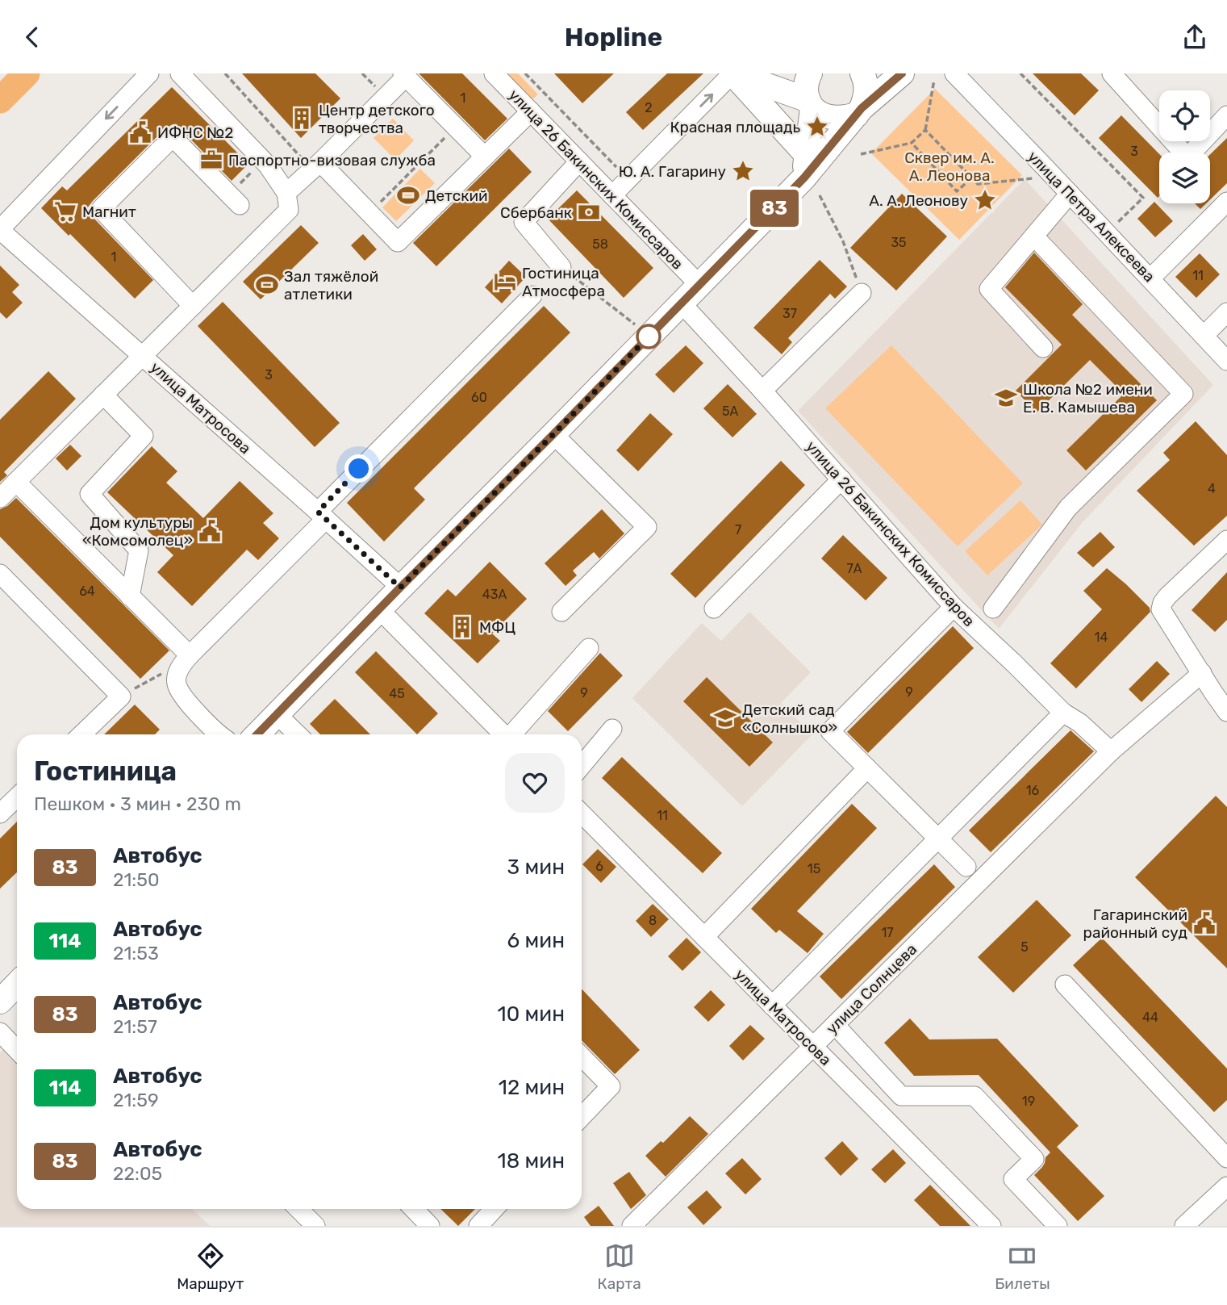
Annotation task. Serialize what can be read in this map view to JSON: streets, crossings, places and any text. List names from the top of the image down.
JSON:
{
  "streets": {
    "street": [
      "улица 26 Бакинских Комиссаров",
      "улица Петра Алексеева",
      "улица Матросова",
      "улица Солнцева"
    ]
  },
  "crossings": [
    ["улица 26 Бакинских Комиссаров", "улица Солнцева"],
    ["улица Матросова", "улица Солнцева"]
  ],
  "parks": ["Сквер им. А. А. Леонова"],
  "places": {
    "building": ["Центр детского творчества", "МФЦ"],
    "place": ["Красная площадь", "Ю. А. Гагарину", "А. А. Леонову"],
    "public building": ["ИФНС №2", "Дом культуры «Комсомолец»", "Гагаринский районный суд"],
    "office": ["Паспортно-визовая служба"],
    "sports": ["Детский", "Зал тяжёлой атлетики"],
    "supermarket": ["Магнит"],
    "bank": ["Сбербанк"],
    "hotel": ["Гостиница Атмосфера"],
    "school or university": ["Школа №2 имени Е. В. Камышева", "Детский сад «Солнышко»"]
  },
  "lines": ["bus line 83"],
  "house_numbers": [
    "1",
    "2",
    "3",
    "35",
    "58",
    "1",
    "11",
    "37",
    "3",
    "60",
    "5А",
    "4",
    "7",
    "7А",
    "64",
    "43А",
    "14",
    "9",
    "9",
    "45",
    "16",
    "11",
    "6",
    "15",
    "8",
    "17",
    "5",
    "44",
    "19"
  ],
  "page": {
    "header": "Hopline",
    "on_map": "83",
    "heading": ["Гостиница", "Пешком · 3 мин · 230 m"],
    "list": [
      {
        "mark": "83",
        "name": "Автобус",
        "note": "21:50",
        "value": "3 мин"
      },
      {
        "mark": "114",
        "name": "Автобус",
        "note": "21:53",
        "value": "6 мин"
      },
      {
        "mark": "83",
        "name": "Автобус",
        "note": "21:57",
        "value": "10 мин"
      },
      {
        "mark": "114",
        "name": "Автобус",
        "note": "21:59",
        "value": "12 мин"
      },
      {
        "mark": "83",
        "name": "Автобус",
        "note": "22:05",
        "value": "18 мин"
      }
    ],
    "tabs": ["Маршрут", "Карта", "Билеты"]
  }
}
